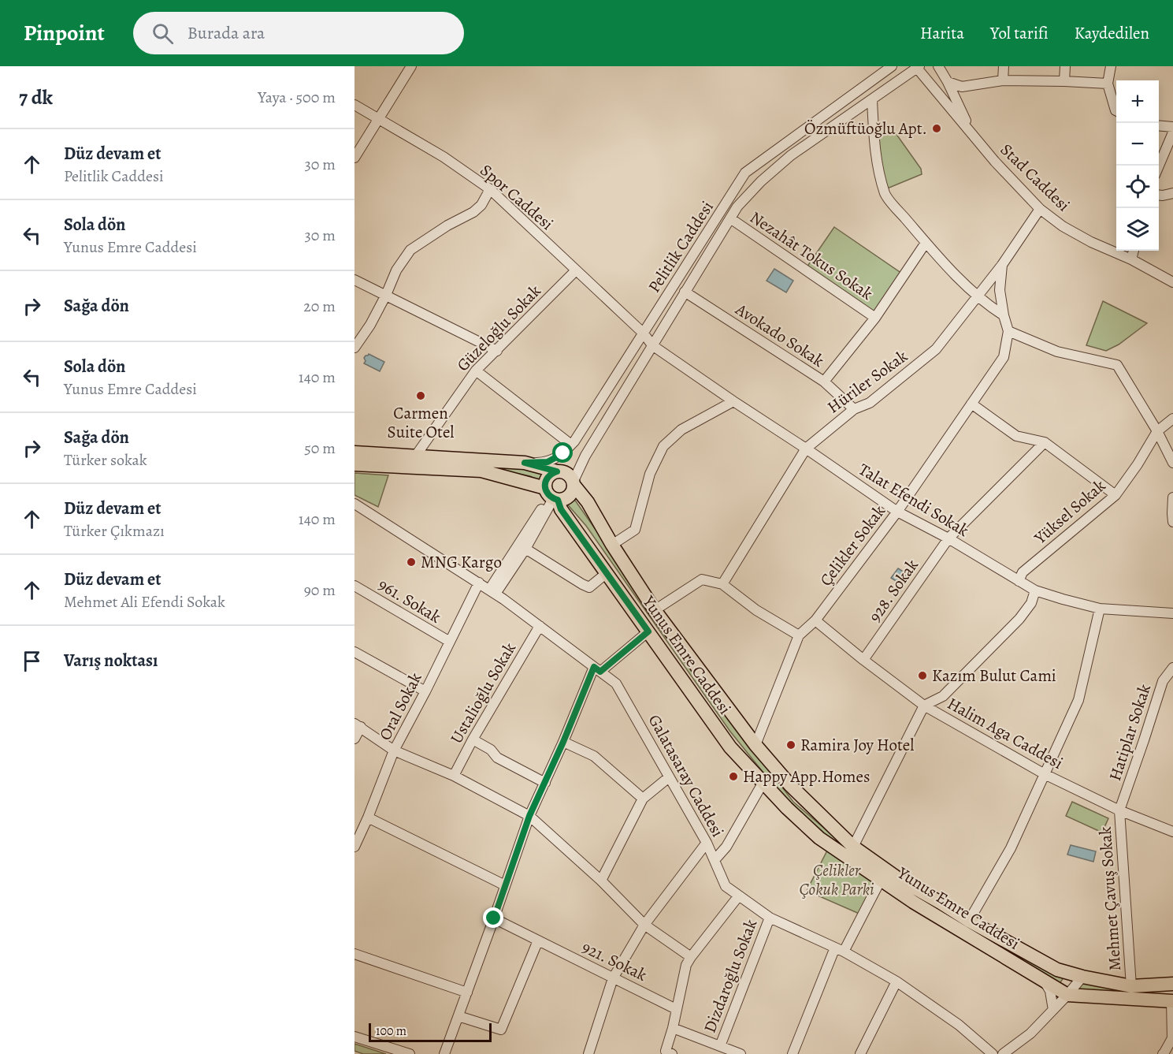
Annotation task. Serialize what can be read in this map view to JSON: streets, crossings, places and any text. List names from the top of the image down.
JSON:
{
  "streets": {
    "main road": ["Yunus Emre Caddesi"],
    "street": [
      "Stad Caddesi",
      "Spor Caddesi",
      "Pelitlik Caddesi",
      "Nezahât Tokus Sokak",
      "Güzeloğlu Sokak",
      "Avokado Sokak",
      "Hüriler Sokak",
      "Talat Efendi Sokak",
      "Yüksel Sokak",
      "Çelikler Sokak",
      "928. Sokak",
      "961. Sokak",
      "Ustalioğlu Sokak",
      "Oral Sokak",
      "Hatiplar Sokak",
      "Halim Aga Caddesi",
      "Galatasaray Caddesi",
      "Mehmet Çavuş Sokak",
      "921. Sokak",
      "Dizdaroğlu Sokak"
    ]
  },
  "crossings": [
    ["Stad Caddesi", "Pelitlik Caddesi"],
    ["Stad Caddesi", "Hüriler Sokak"],
    ["Spor Caddesi", "Pelitlik Caddesi"],
    ["Spor Caddesi", "Güzeloğlu Sokak"],
    ["Spor Caddesi", "Talat Efendi Sokak"],
    ["Pelitlik Caddesi", "Nezahât Tokus Sokak"],
    ["Pelitlik Caddesi", "Avokado Sokak"],
    ["Pelitlik Caddesi", "Talat Efendi Sokak"],
    ["Pelitlik Caddesi", "Yunus Emre Caddesi"],
    ["Avokado Sokak", "Hüriler Sokak"],
    ["Hüriler Sokak", "Talat Efendi Sokak"],
    ["Hüriler Sokak", "Çelikler Sokak"],
    ["Talat Efendi Sokak", "Yüksel Sokak"],
    ["Talat Efendi Sokak", "Çelikler Sokak"],
    ["Talat Efendi Sokak", "928. Sokak"],
    ["Çelikler Sokak", "Yunus Emre Caddesi"],
    ["Çelikler Sokak", "Halim Aga Caddesi"],
    ["928. Sokak", "Halim Aga Caddesi"],
    ["961. Sokak", "Oral Sokak"],
    ["Yunus Emre Caddesi", "Mehmet Çavuş Sokak"],
    ["Ustalioğlu Sokak", "Galatasaray Caddesi"],
    ["Oral Sokak", "Galatasaray Caddesi"],
    ["Hatiplar Sokak", "Halim Aga Caddesi"],
    ["Hatiplar Sokak", "Mehmet Çavuş Sokak"],
    ["Halim Aga Caddesi", "Mehmet Çavuş Sokak"],
    ["Galatasaray Caddesi", "Dizdaroğlu Sokak"]
  ],
  "parks": ["Çelikler Çokuk Parki"],
  "places": [
    "Özmüftüoğlu Apt.",
    "Carmen Suite Otel",
    "MNG Kargo",
    "Kazım Bulut Cami",
    "Ramira Joy Hotel",
    "Happy App.Homes"
  ],
  "scale_bar": "100 m",
  "page": {
    "header": "Pinpoint",
    "search": "Burada ara",
    "nav": ["Harita", "Yol tarifi", "Kaydedilen"],
    "heading": ["7 dk", "Yaya · 500 m"],
    "map_buttons": ["+", "−"],
    "list": [
      ["Düz devam et", "Pelitlik Caddesi", "30 m"],
      ["Sola dön", "Yunus Emre Caddesi", "30 m"],
      ["Sağa dön", "20 m"],
      ["Sola dön", "Yunus Emre Caddesi", "140 m"],
      ["Sağa dön", "Türker sokak", "50 m"],
      ["Düz devam et", "Türker Çıkmazı", "140 m"],
      ["Düz devam et", "Mehmet Ali Efendi Sokak", "90 m"],
      "Varış noktası"
    ],
    "scale": "100 m"
  }
}
